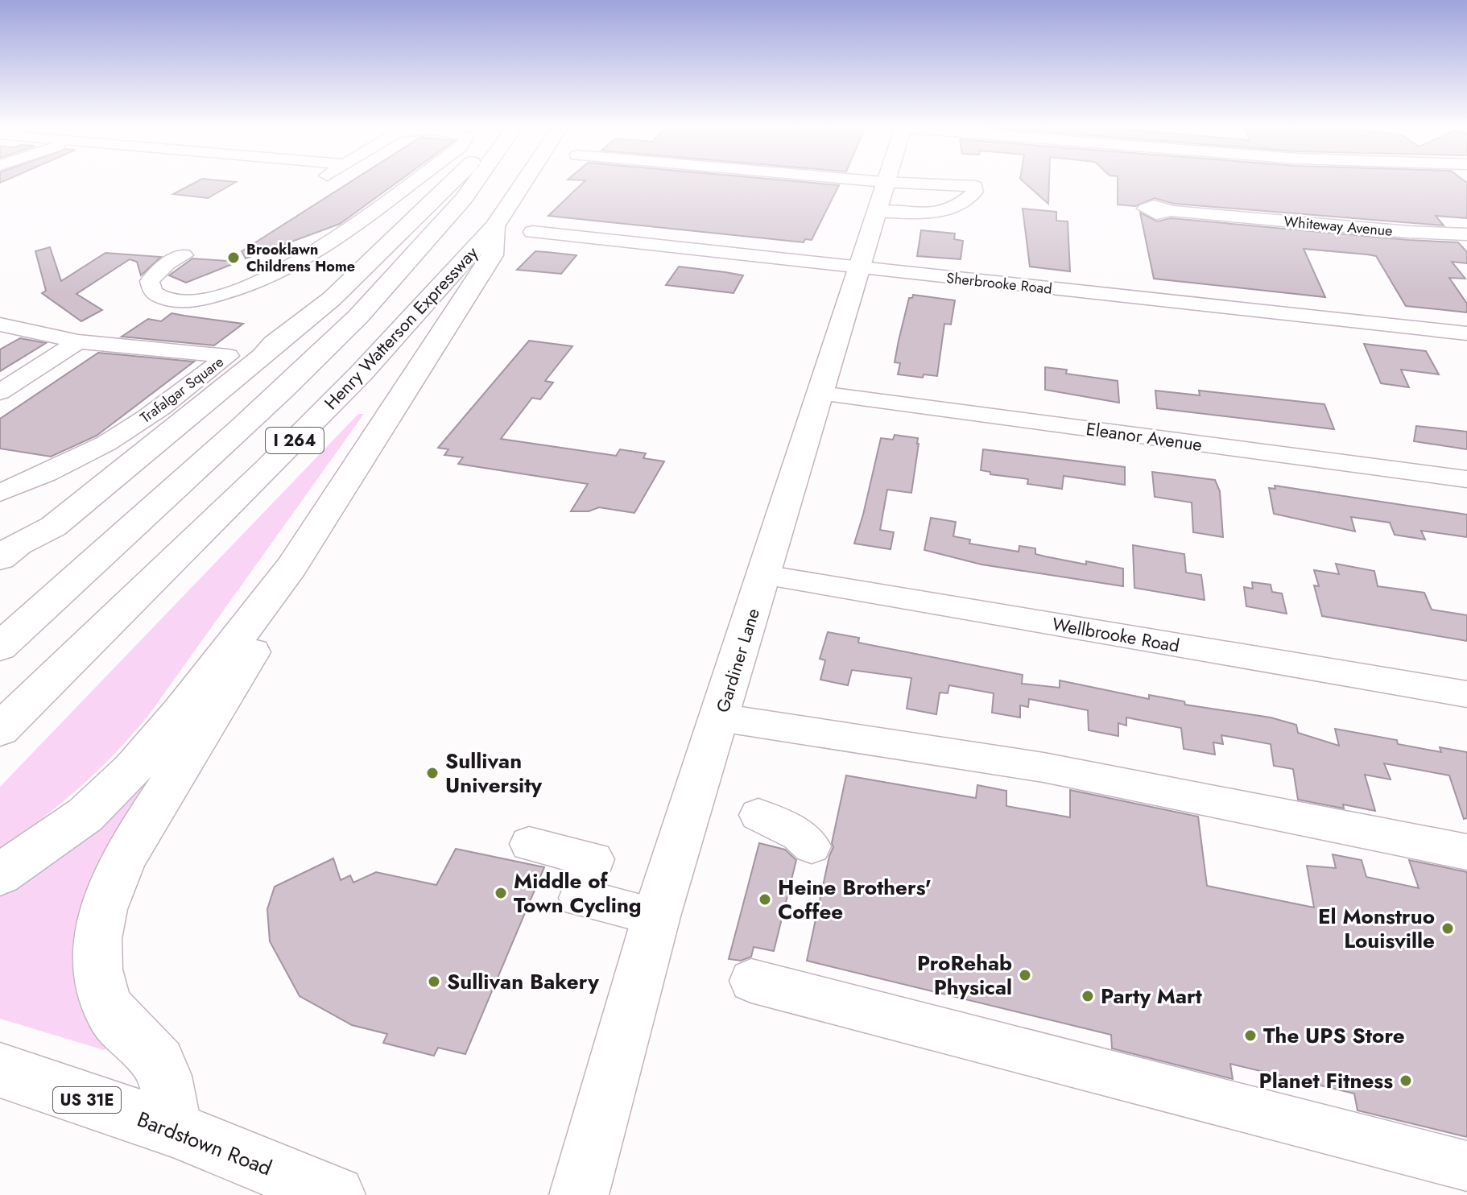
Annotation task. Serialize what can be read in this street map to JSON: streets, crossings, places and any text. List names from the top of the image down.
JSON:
{
  "streets": {
    "main road": [
      "Henry Watterson Expressway",
      "I 264",
      "Gardiner Lane",
      "US 31E",
      "Bardstown Road"
    ],
    "street": [
      "Whiteway Avenue",
      "Sherbrooke Road",
      "Trafalgar Square",
      "Eleanor Avenue",
      "Wellbrooke Road"
    ]
  },
  "crossings": [
    ["Sherbrooke Road", "Gardiner Lane"],
    ["Eleanor Avenue", "Gardiner Lane"],
    ["Wellbrooke Road", "Gardiner Lane"]
  ],
  "places": [
    "Brooklawn Childrens Home",
    "Sullivan University",
    "Middle of Town Cycling",
    "Heine Brothers' Coffee",
    "El Monstruo Louisville",
    "ProRehab Physical",
    "Sullivan Bakery",
    "Party Mart",
    "The UPS Store",
    "Planet Fitness"
  ]
}
